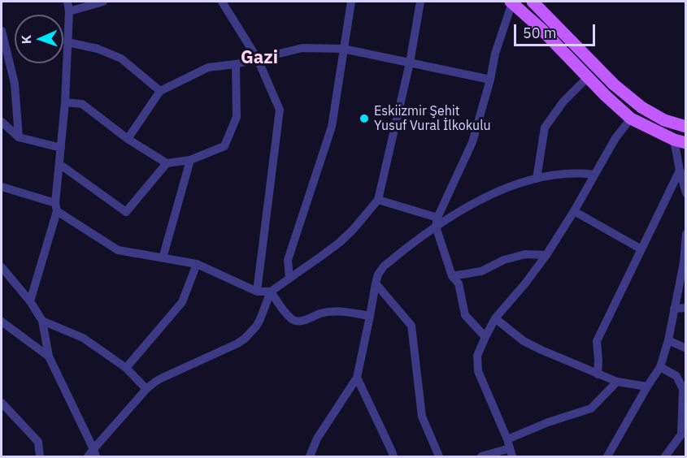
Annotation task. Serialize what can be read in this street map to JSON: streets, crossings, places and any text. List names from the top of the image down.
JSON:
{
  "districts": ["Gazi"],
  "places": ["Eskiizmir Şehit Yusuf Vural İlkokulu"],
  "scale_bar": "50 m",
  "north": "left"
}
